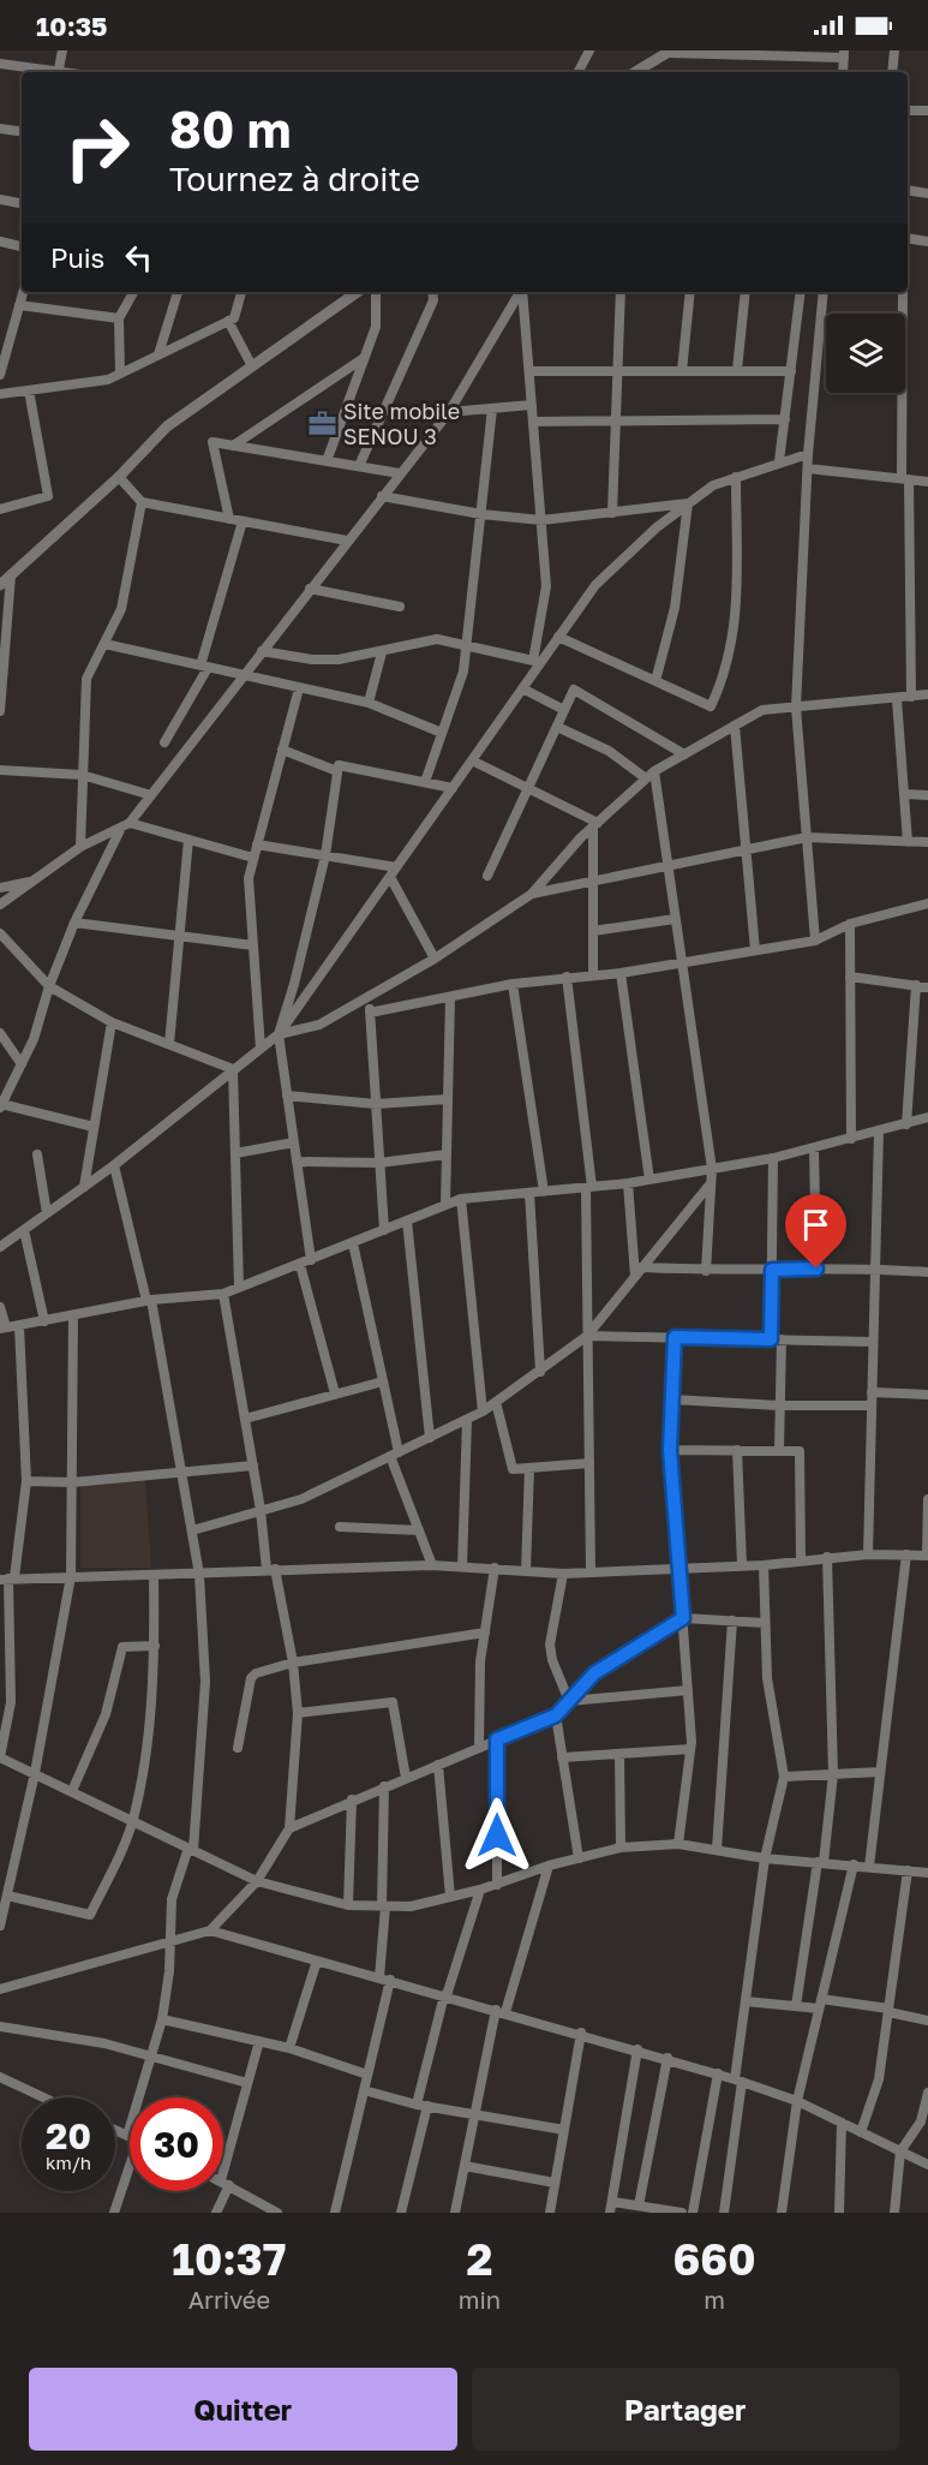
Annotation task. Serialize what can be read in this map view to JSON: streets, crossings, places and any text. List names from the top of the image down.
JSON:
{
  "places": {
    "office": ["Site mobile SENOU 3"]
  },
  "page": {
    "status": "10:35",
    "turn": ["80 m", "Tournez à droite"],
    "then": "Puis",
    "speed": "20 km/h",
    "limit": "30",
    "eta": [
      "10:37",
      "Arrivée",
      "2",
      "min",
      "660",
      "m"
    ],
    "buttons": ["Quitter", "Partager"]
  }
}
